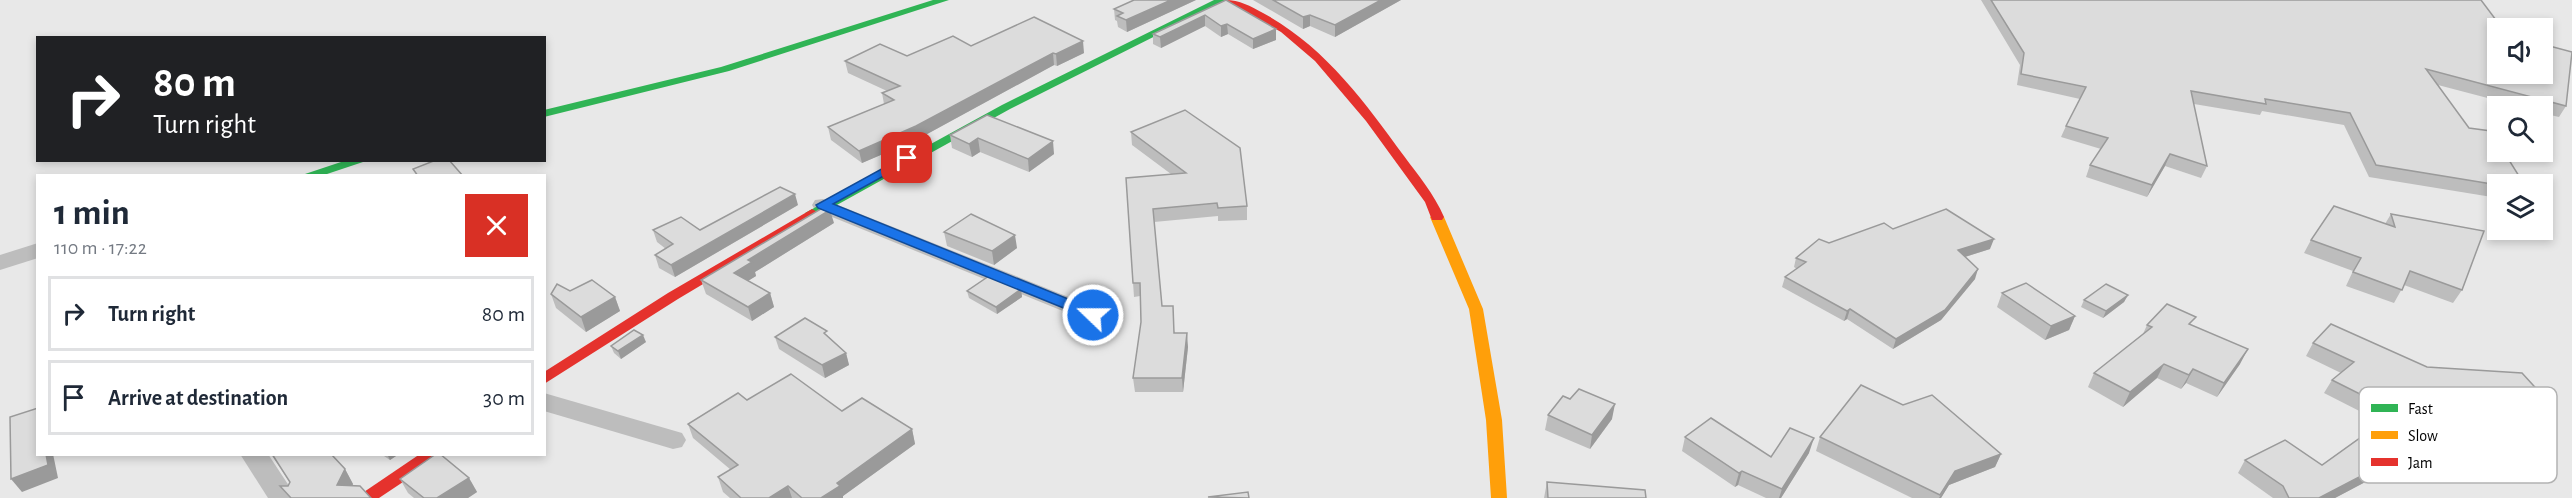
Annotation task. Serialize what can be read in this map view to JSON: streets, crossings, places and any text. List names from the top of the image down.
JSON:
{
  "legend": ["Fast", "Slow", "Jam"],
  "page": {
    "turn": ["80 m", "Turn right"],
    "heading": ["1 min", "110 m · 17:22"],
    "list": [
      {
        "name": "Turn right",
        "value": "80 m"
      },
      {
        "name": "Arrive at destination",
        "value": "30 m"
      }
    ]
  }
}
